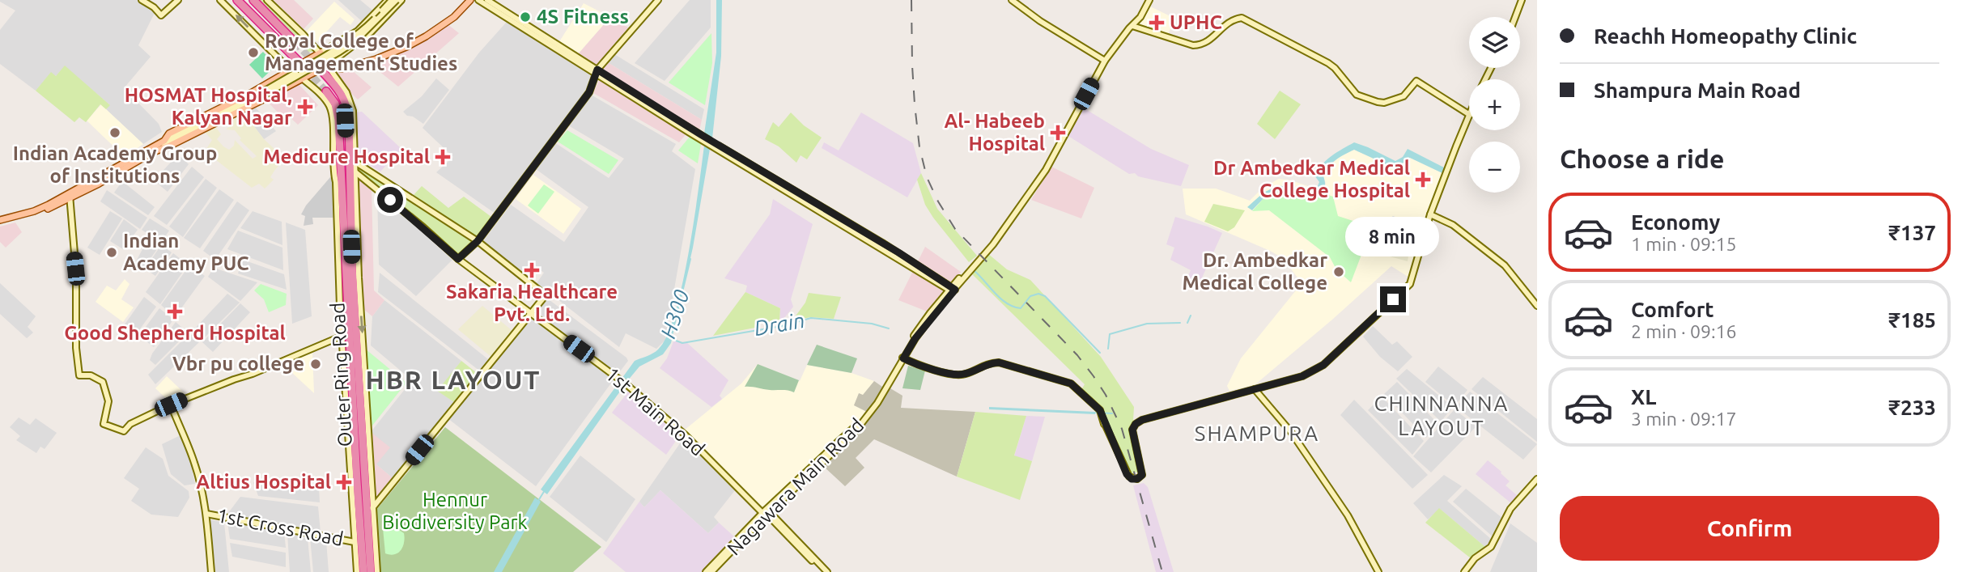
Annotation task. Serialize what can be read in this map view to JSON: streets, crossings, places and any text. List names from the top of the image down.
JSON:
{
  "streets": {
    "highway": ["Outer Ring Road"],
    "street": ["1st Main Road", "Nagawara Main Road", "1st Cross Road"]
  },
  "crossings": [
    ["Outer Ring Road", "1st Main Road"],
    ["1st Main Road", "Nagawara Main Road"]
  ],
  "districts": ["HBR LAYOUT", "CHINNANNA LAYOUT", "SHAMPURA"],
  "water": ["H300", "Drain"],
  "parks": ["Hennur Biodiversity Park"],
  "places": {
    "other": [
      "4S Fitness",
      "Royal College of Management Studies",
      "Indian Academy Group of Institutions",
      "Indian Academy PUC",
      "Dr. Ambedkar Medical College",
      "Vbr pu college"
    ],
    "health": [
      "UPHC",
      "HOSMAT Hospital, Kalyan Nagar",
      "Al- Habeeb Hospital",
      "Medicure Hospital",
      "Dr Ambedkar Medical College Hospital",
      "Sakaria Healthcare Pvt. Ltd.",
      "Good Shepherd Hospital",
      "Altius Hospital"
    ]
  },
  "page": {
    "banner": ["Reachh Homeopathy Clinic", "Shampura Main Road"],
    "map_buttons": ["+", "−"],
    "heading": "Choose a ride",
    "list": [
      {
        "name": "Economy",
        "note": "1 min · 09:15",
        "value": "₹137"
      },
      {
        "name": "Comfort",
        "note": "2 min · 09:16",
        "value": "₹185"
      },
      {
        "name": "XL",
        "note": "3 min · 09:17",
        "value": "₹233"
      }
    ],
    "bubble": "8 min",
    "buttons": "Confirm"
  }
}
